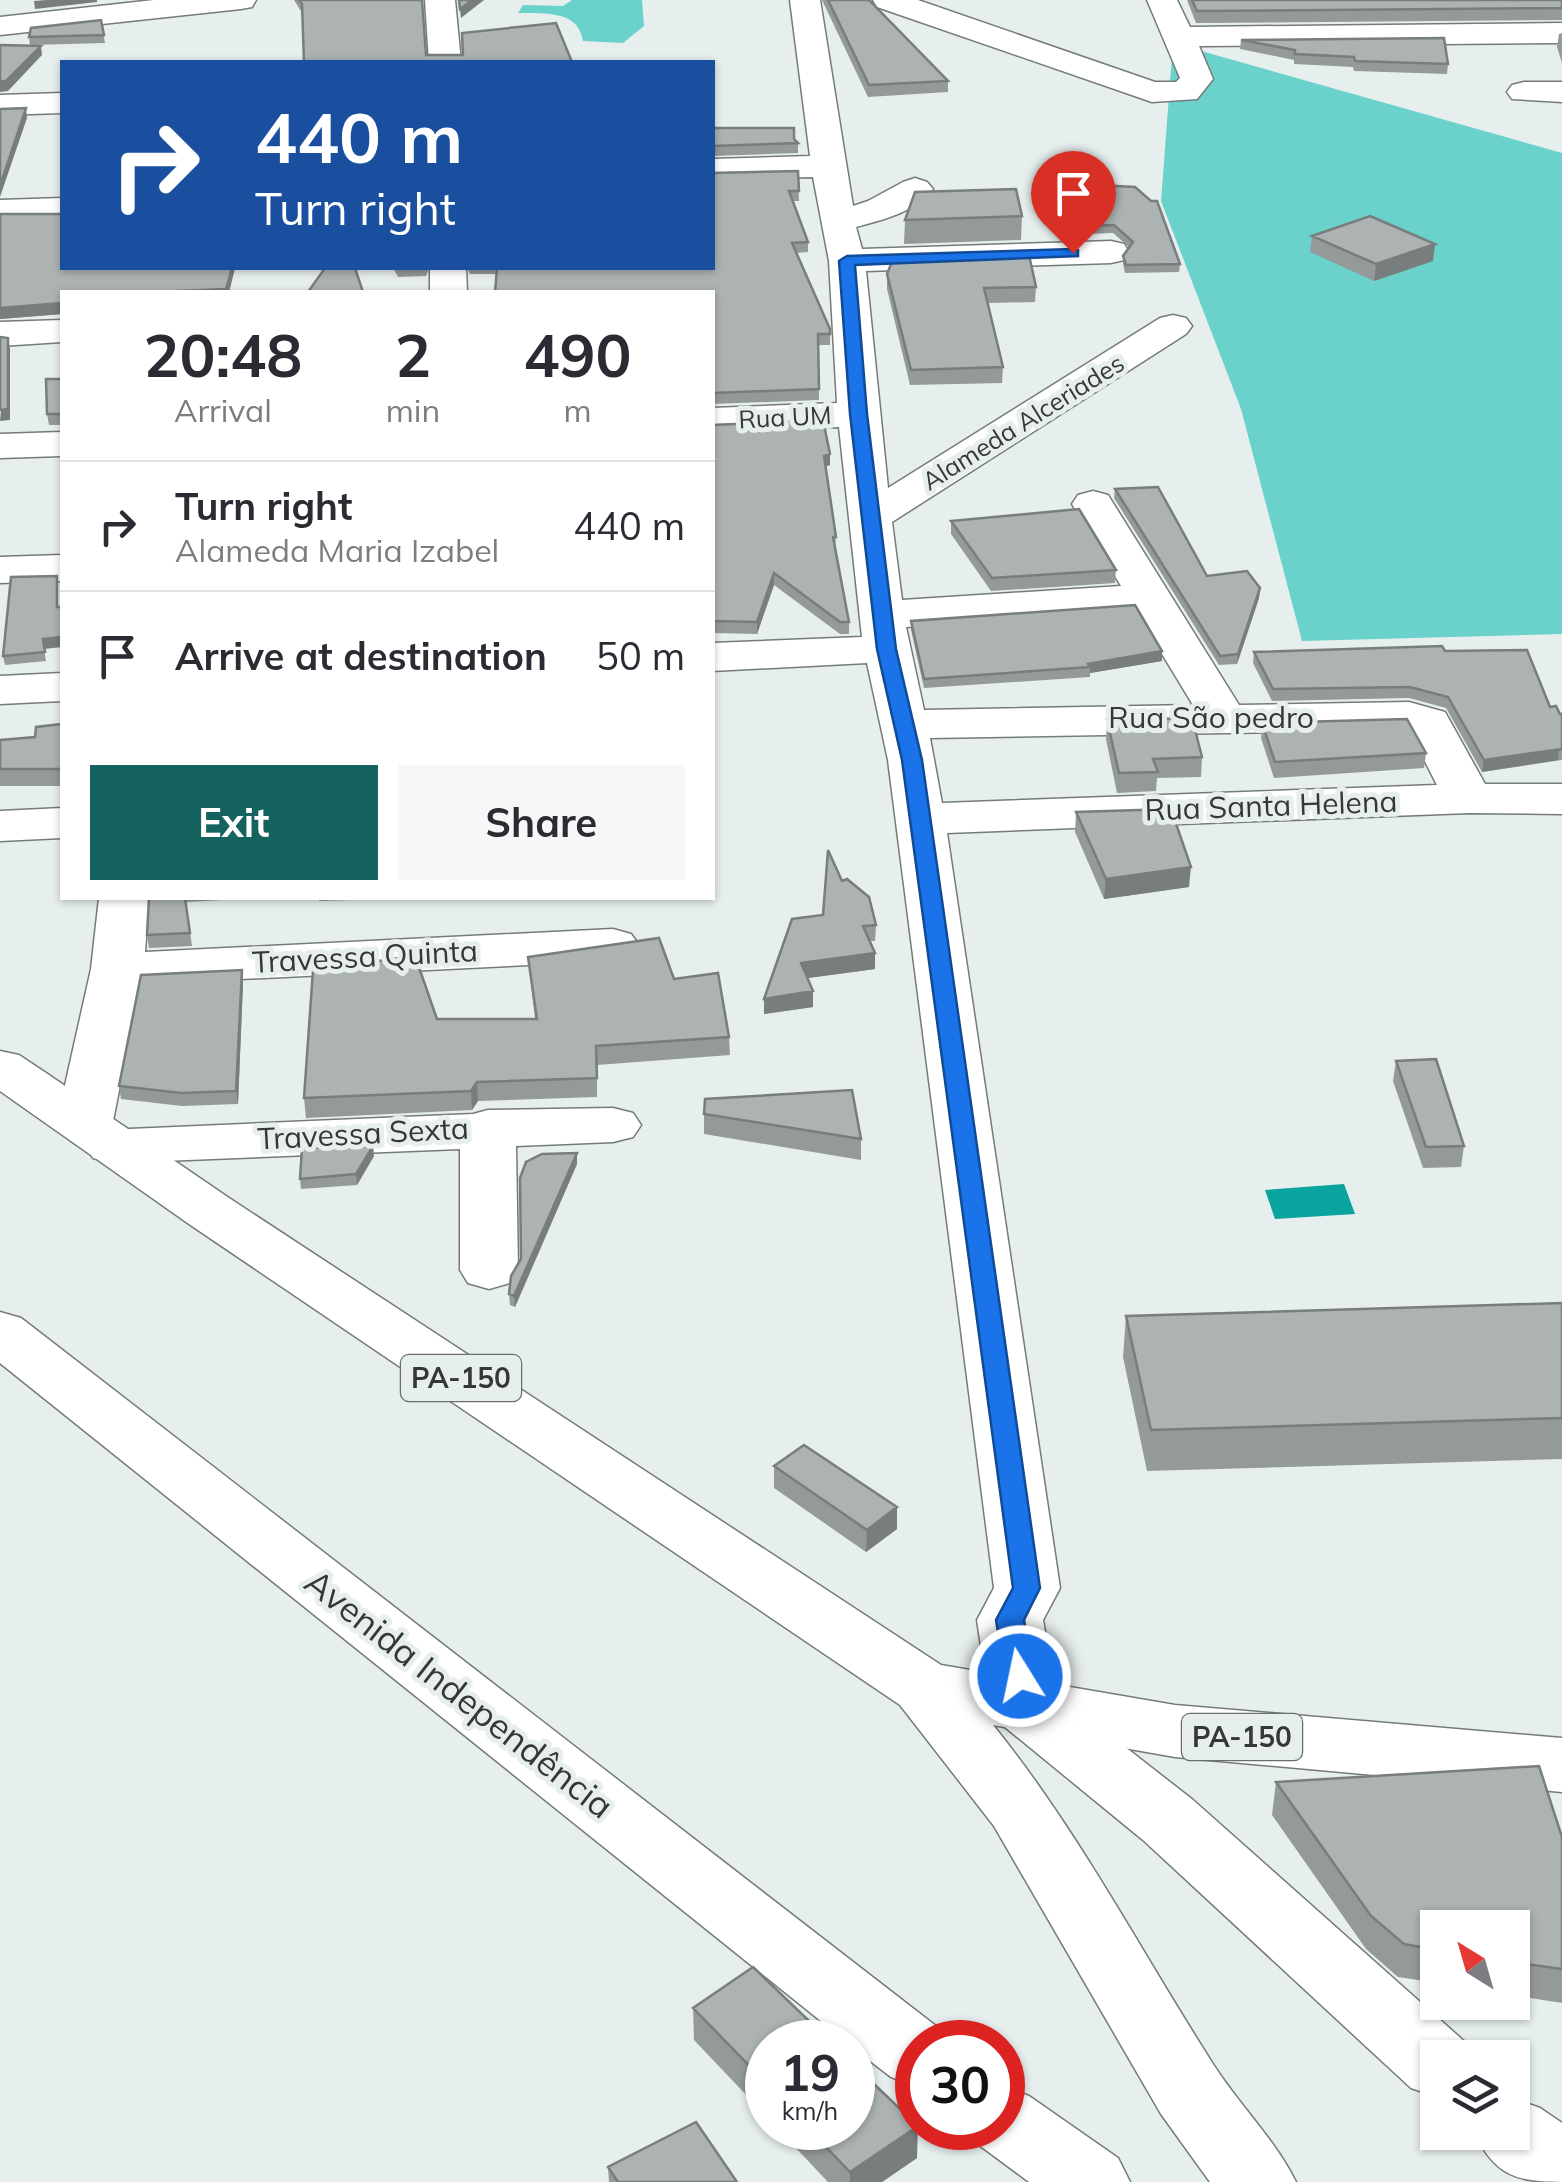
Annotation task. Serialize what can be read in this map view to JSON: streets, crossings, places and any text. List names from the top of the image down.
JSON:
{
  "streets": {
    "street": [
      "Rua UM",
      "Alameda Alceriades",
      "Rua São pedro",
      "Rua Santa Helena",
      "Travessa Quinta",
      "Travessa Sexta",
      "PA-150",
      "Avenida Independência"
    ]
  },
  "crossings": [
    ["Rua São pedro", "Rua Santa Helena"],
    ["Travessa Sexta", "PA-150"]
  ],
  "north": "top left",
  "page": {
    "turn": ["440 m", "Turn right"],
    "eta": [
      "20:48",
      "Arrival",
      "2",
      "min",
      "490",
      "m"
    ],
    "list": [
      {
        "name": "Turn right",
        "note": "Alameda Maria Izabel",
        "value": "440 m"
      },
      {
        "name": "Arrive at destination",
        "value": "50 m"
      }
    ],
    "buttons": ["Exit", "Share"],
    "speed": "19 km/h",
    "limit": "30"
  }
}
